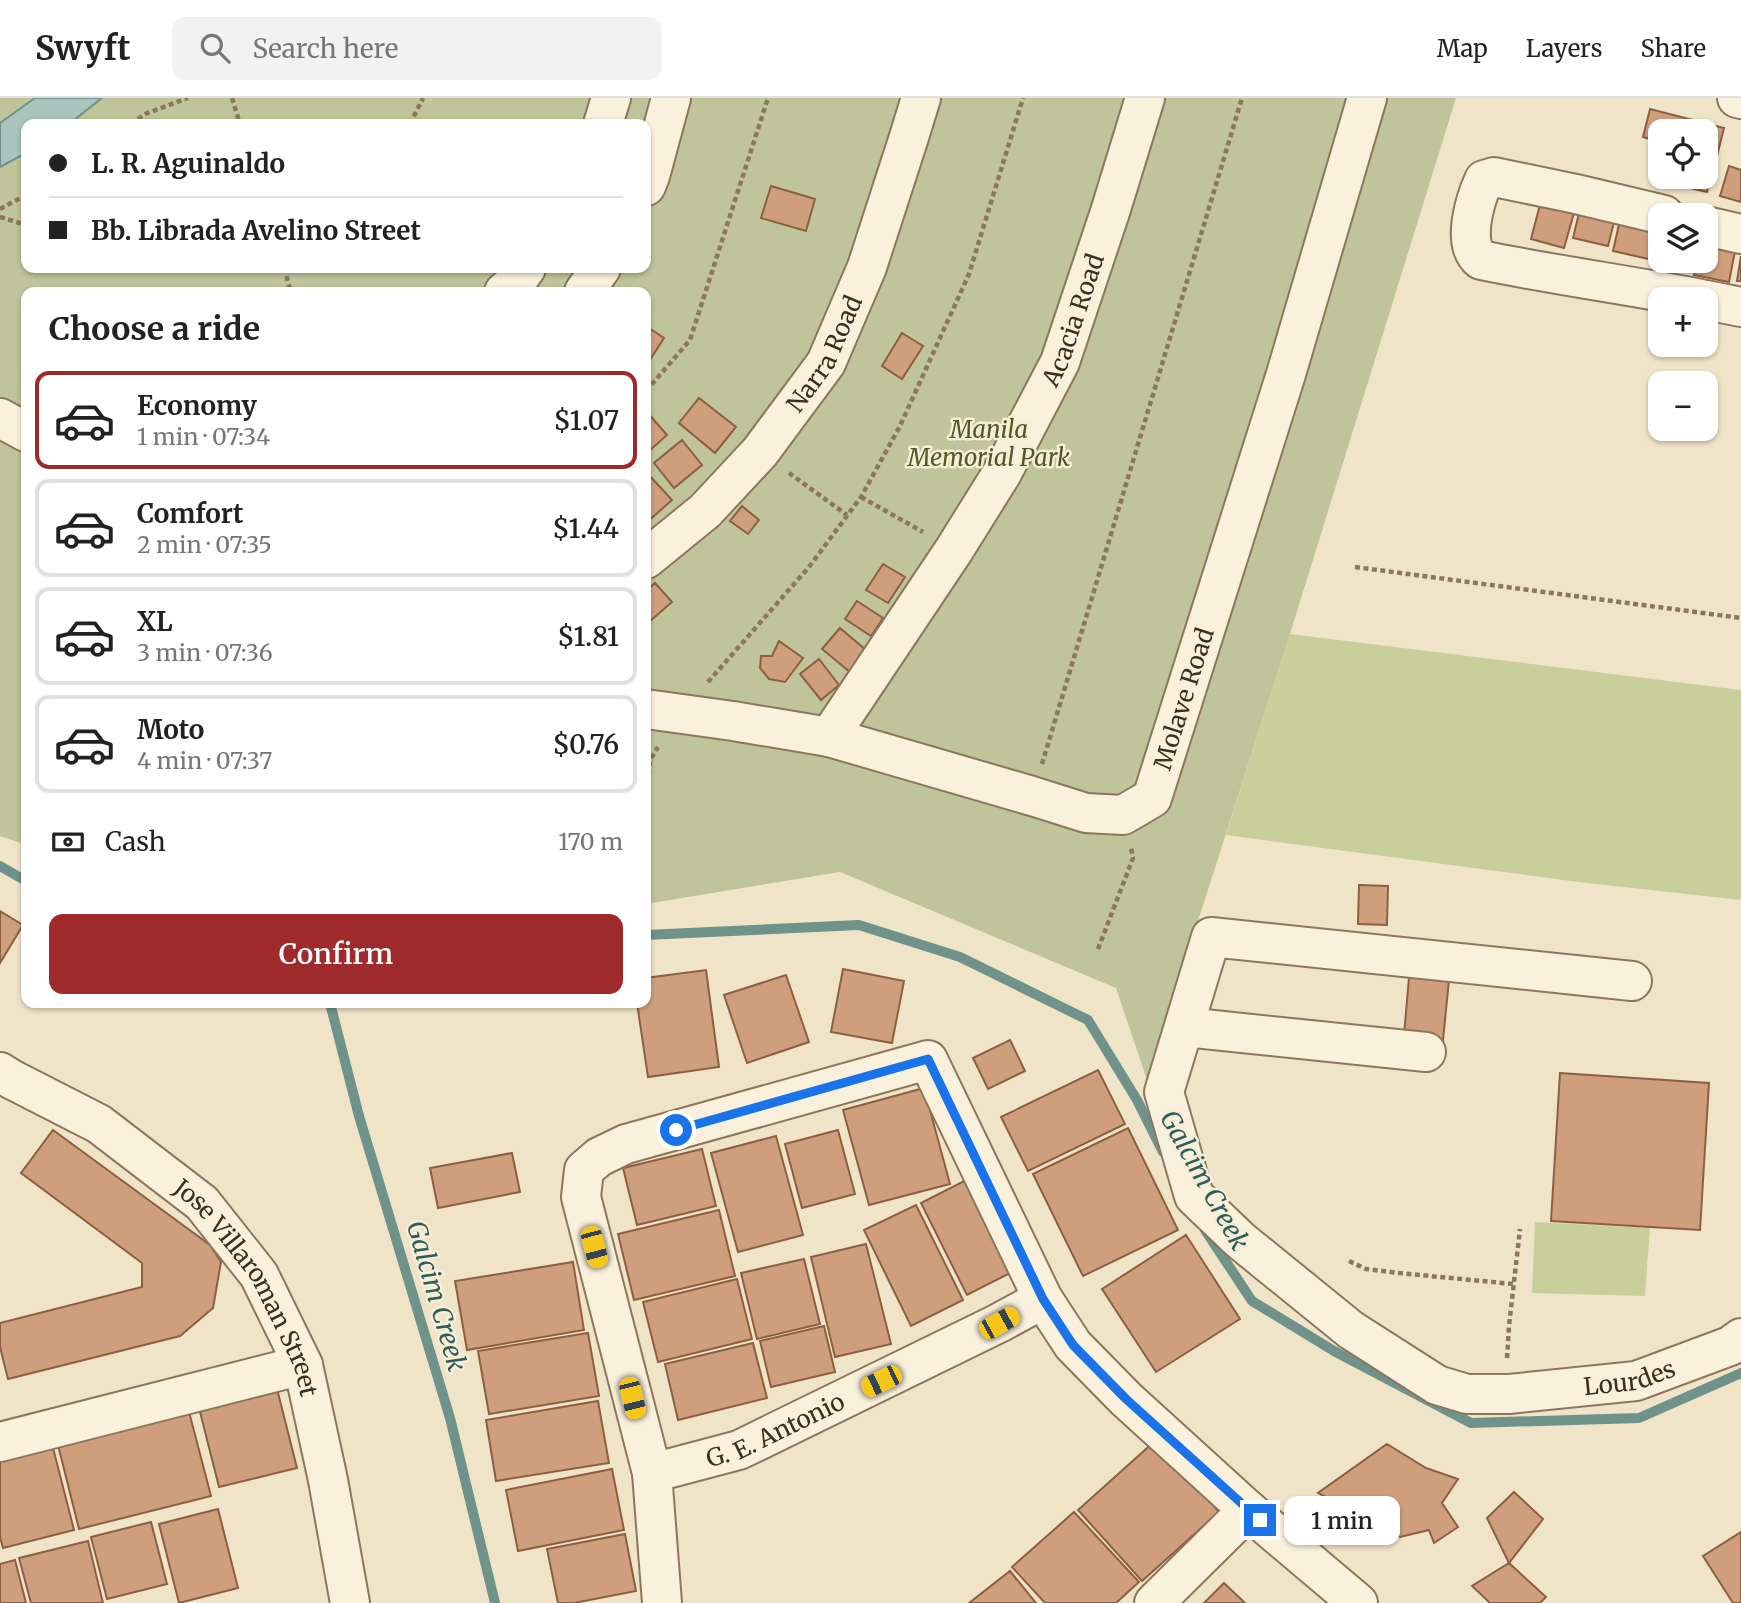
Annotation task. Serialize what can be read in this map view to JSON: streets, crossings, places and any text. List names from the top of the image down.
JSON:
{
  "streets": {
    "street": [
      "Acacia Road",
      "Narra Road",
      "Molave Road",
      "Jose Villaroman Street",
      "Lourdes",
      "G. E. Antonio"
    ]
  },
  "water": ["Galcim Creek"],
  "parks": ["Manila Memorial Park"],
  "page": {
    "header": "Swyft",
    "search": "Search here",
    "nav": ["Map", "Layers", "Share"],
    "map_buttons": ["+", "−"],
    "banner": ["L. R. Aguinaldo", "Bb. Librada Avelino Street"],
    "heading": "Choose a ride",
    "list": [
      {
        "name": "Economy",
        "note": "1 min · 07:34",
        "value": "$1.07"
      },
      {
        "name": "Comfort",
        "note": "2 min · 07:35",
        "value": "$1.44"
      },
      {
        "name": "XL",
        "note": "3 min · 07:36",
        "value": "$1.81"
      },
      {
        "name": "Moto",
        "note": "4 min · 07:37",
        "value": "$0.76"
      }
    ],
    "pay": ["Cash", "170 m"],
    "buttons": "Confirm",
    "bubble": "1 min"
  }
}
